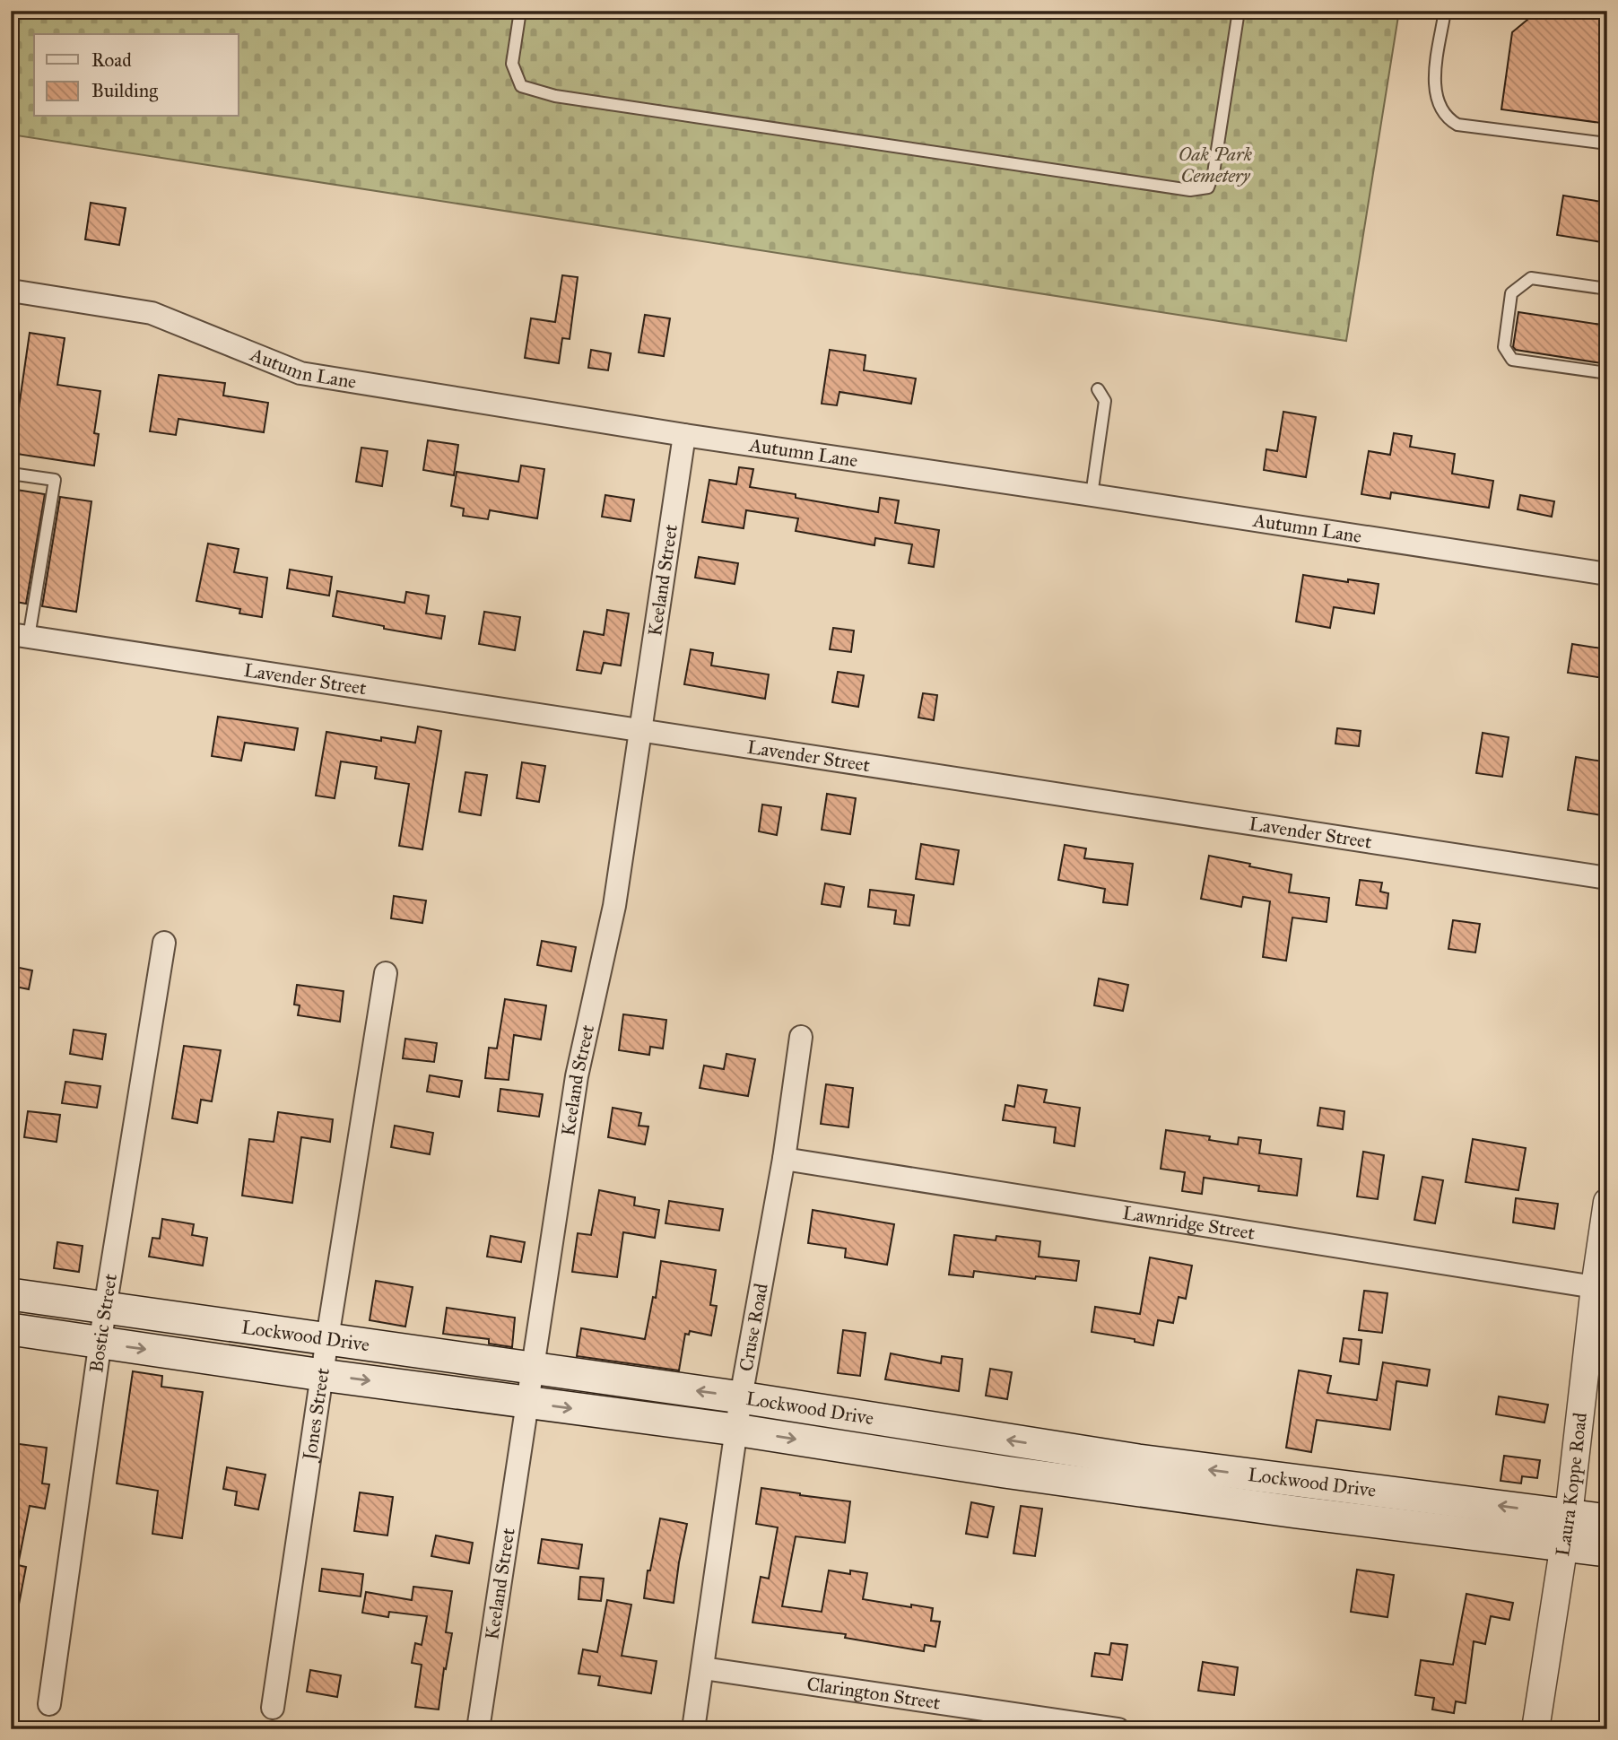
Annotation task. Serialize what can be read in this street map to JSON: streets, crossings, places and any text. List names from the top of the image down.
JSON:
{
  "streets": {
    "main road": ["Lockwood Drive"],
    "street": [
      "Autumn Lane",
      "Keeland Street",
      "Lavender Street",
      "Lawnridge Street",
      "Bostic Street",
      "Cruse Road",
      "Jones Street",
      "Laura Koppe Road",
      "Clarington Street"
    ]
  },
  "crossings": [
    ["Autumn Lane", "Keeland Street"],
    ["Keeland Street", "Lavender Street"],
    ["Keeland Street", "Lockwood Drive"],
    ["Lawnridge Street", "Cruse Road"],
    ["Lawnridge Street", "Laura Koppe Road"],
    ["Bostic Street", "Lockwood Drive"],
    ["Cruse Road", "Lockwood Drive"],
    ["Cruse Road", "Clarington Street"],
    ["Lockwood Drive", "Jones Street"],
    ["Lockwood Drive", "Laura Koppe Road"]
  ],
  "parks": ["Oak Park Cemetery"],
  "legend": ["Road", "Building"]
}
